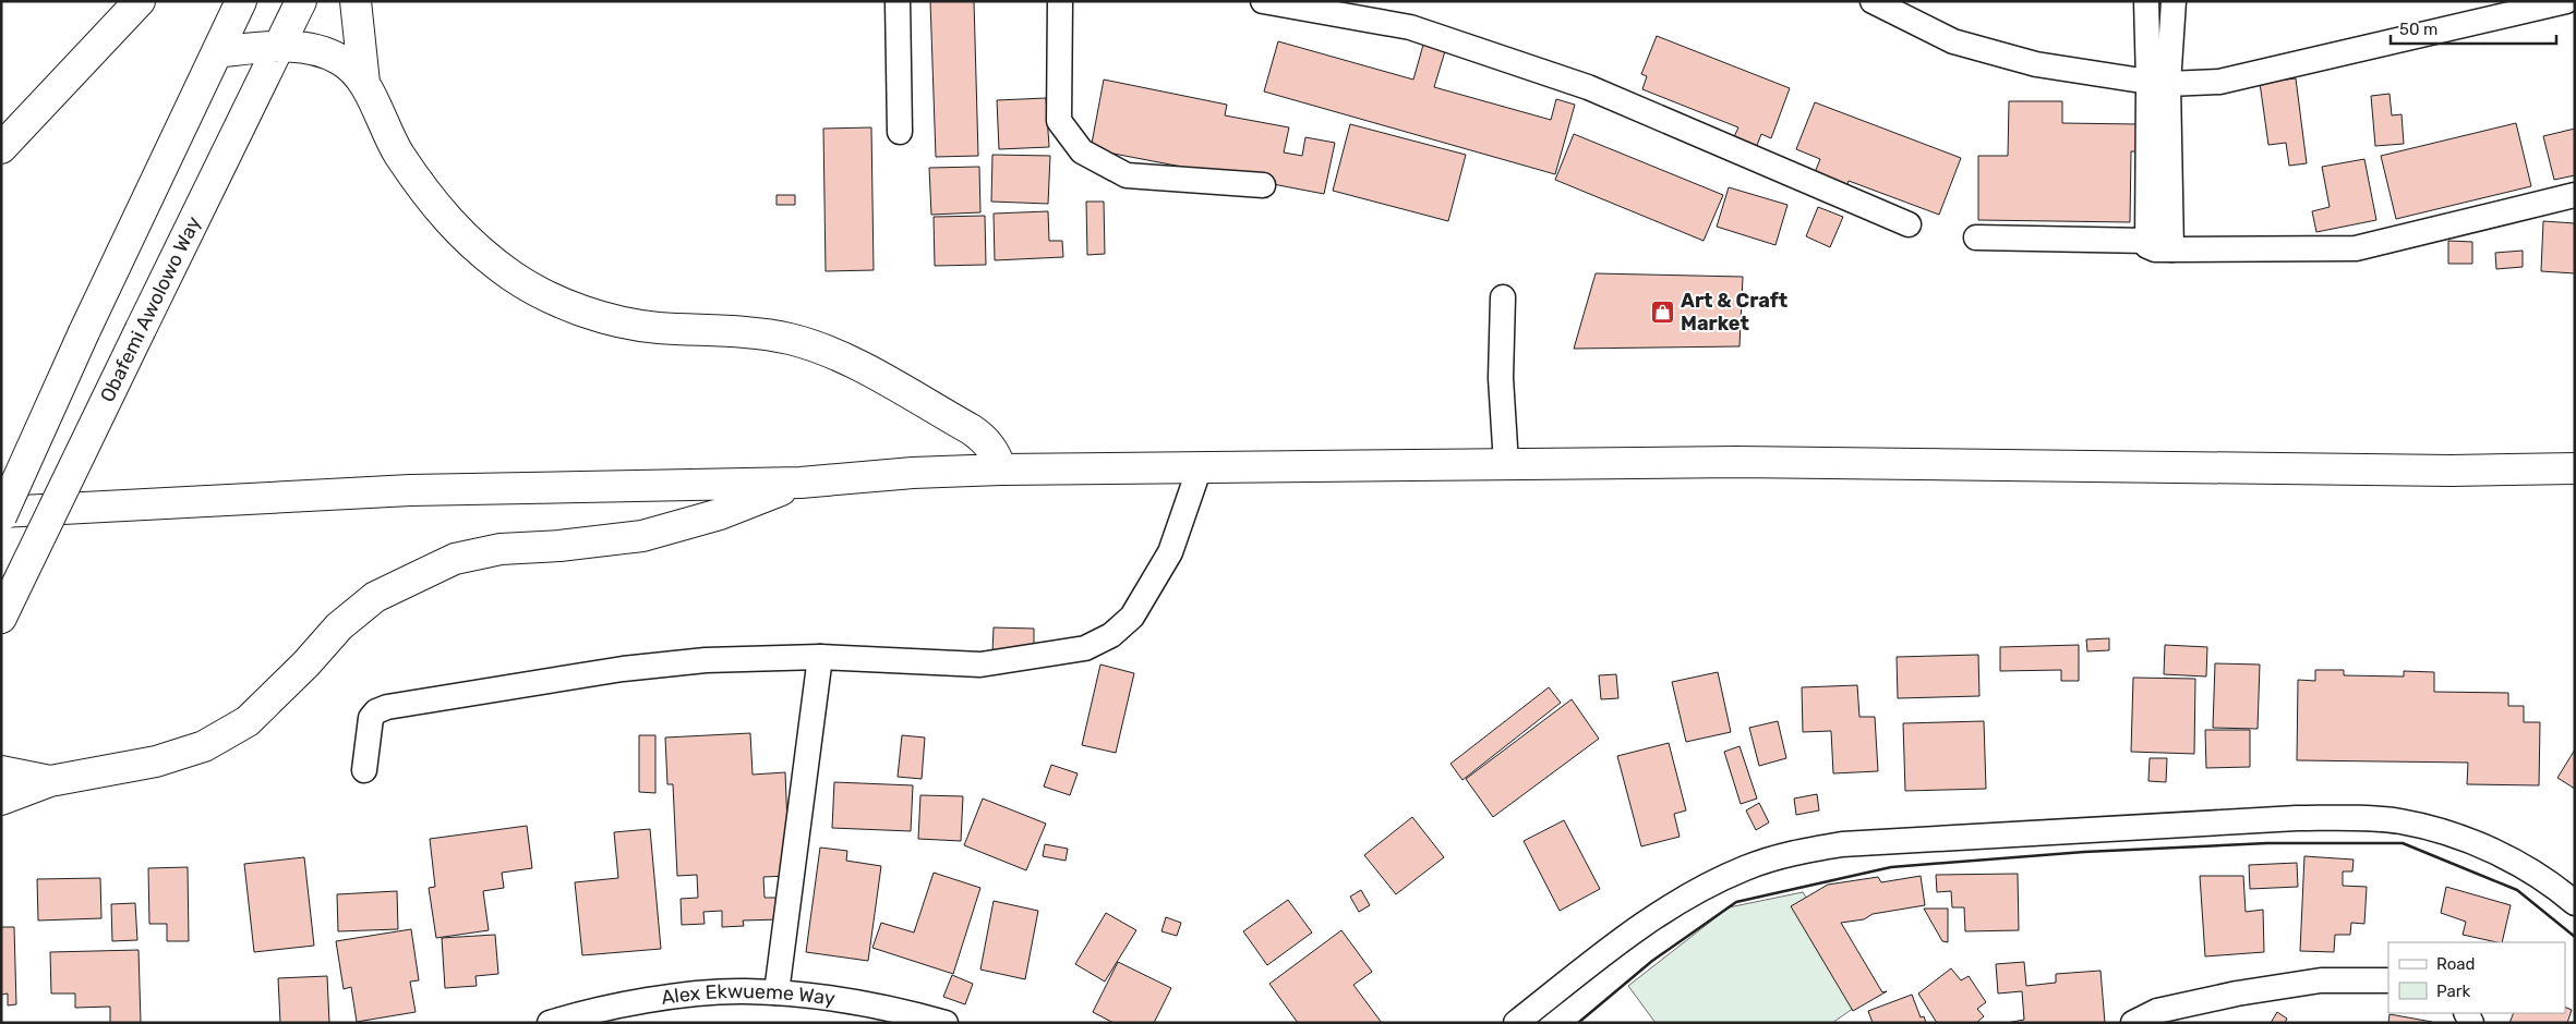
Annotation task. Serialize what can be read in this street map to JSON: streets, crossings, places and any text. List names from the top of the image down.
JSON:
{
  "streets": {
    "main road": ["Obafemi Awolowo Way"],
    "street": ["Alex Ekwueme Way"]
  },
  "places": {
    "shop": ["Art & Craft Market"]
  },
  "legend": ["Road", "Park"],
  "scale_bar": "50 m"
}
